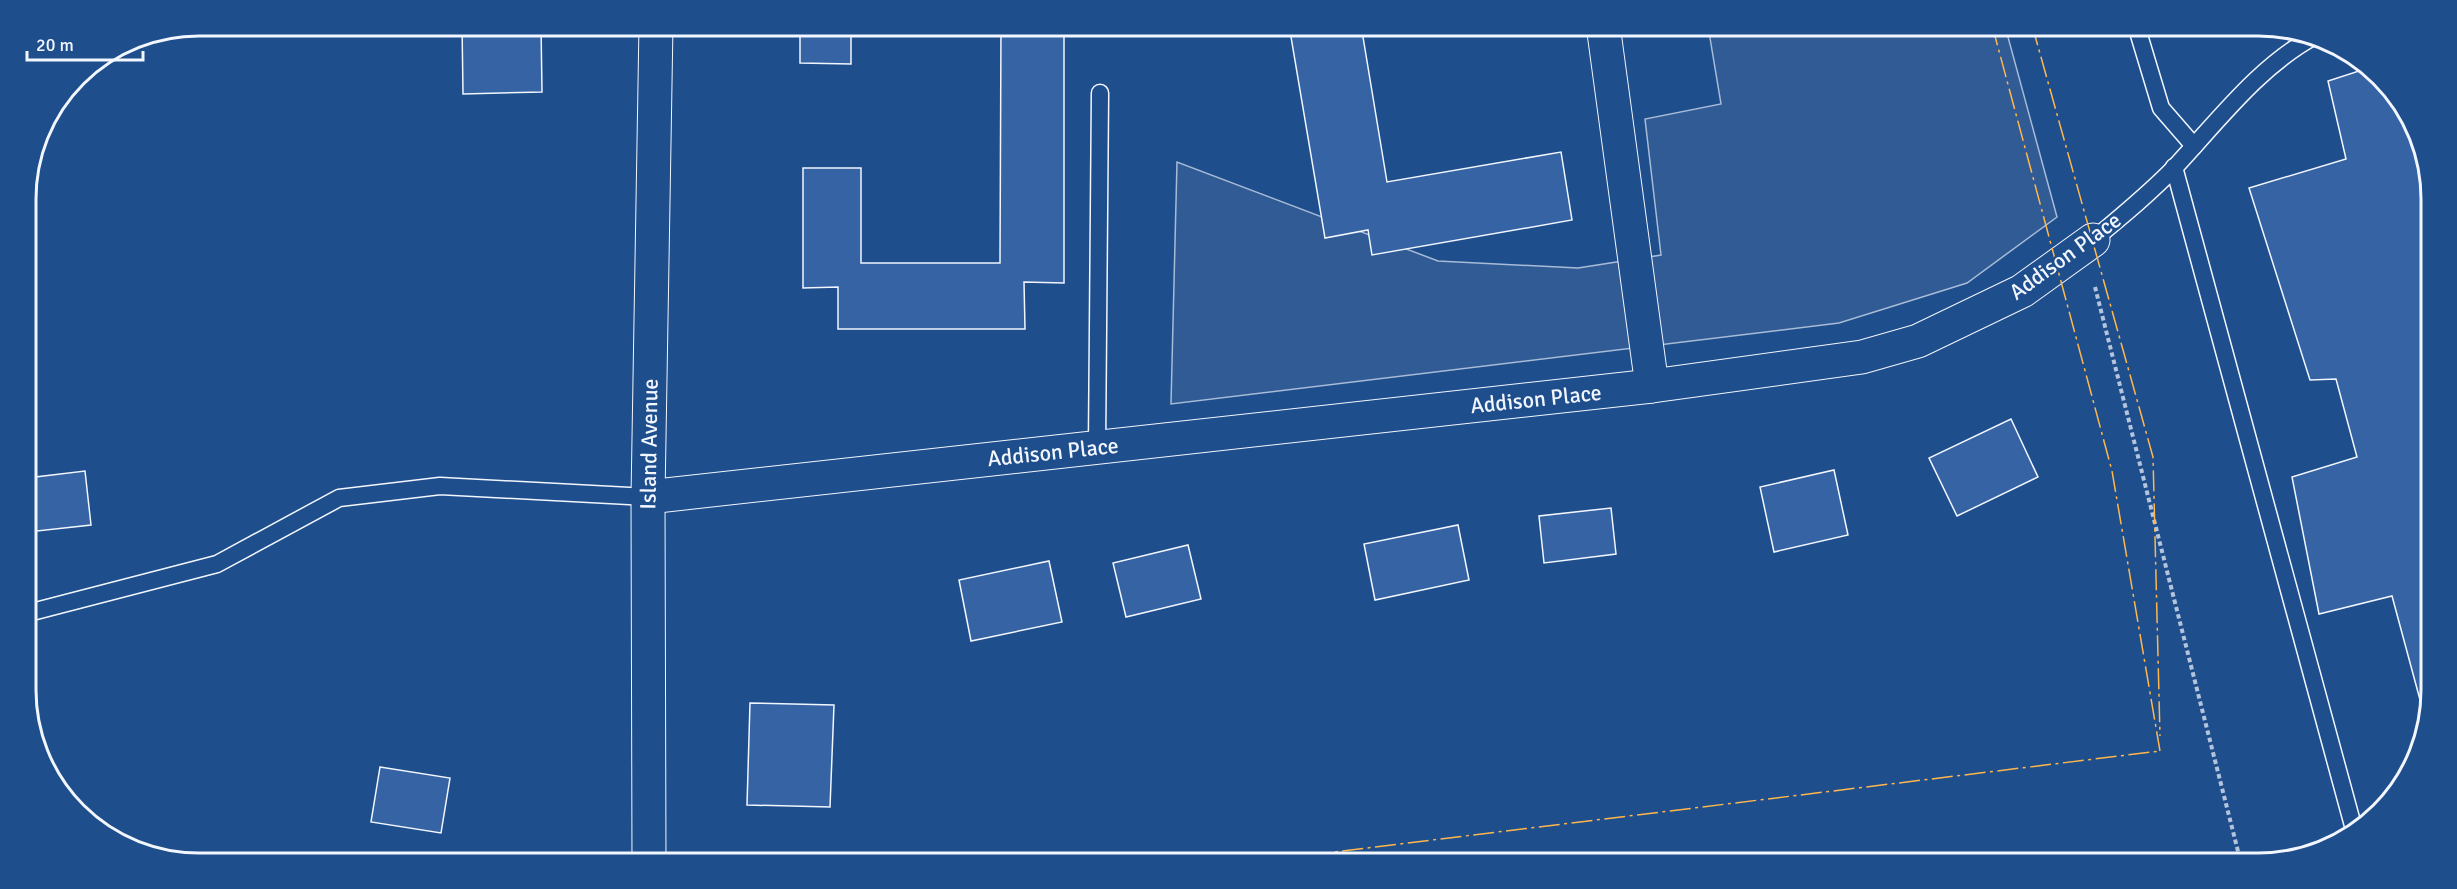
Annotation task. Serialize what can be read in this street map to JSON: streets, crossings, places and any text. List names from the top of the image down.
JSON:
{
  "streets": {
    "street": ["Addison Place", "Island Avenue"]
  },
  "crossings": [
    ["Addison Place", "Island Avenue"]
  ],
  "scale_bar": "20 m"
}
